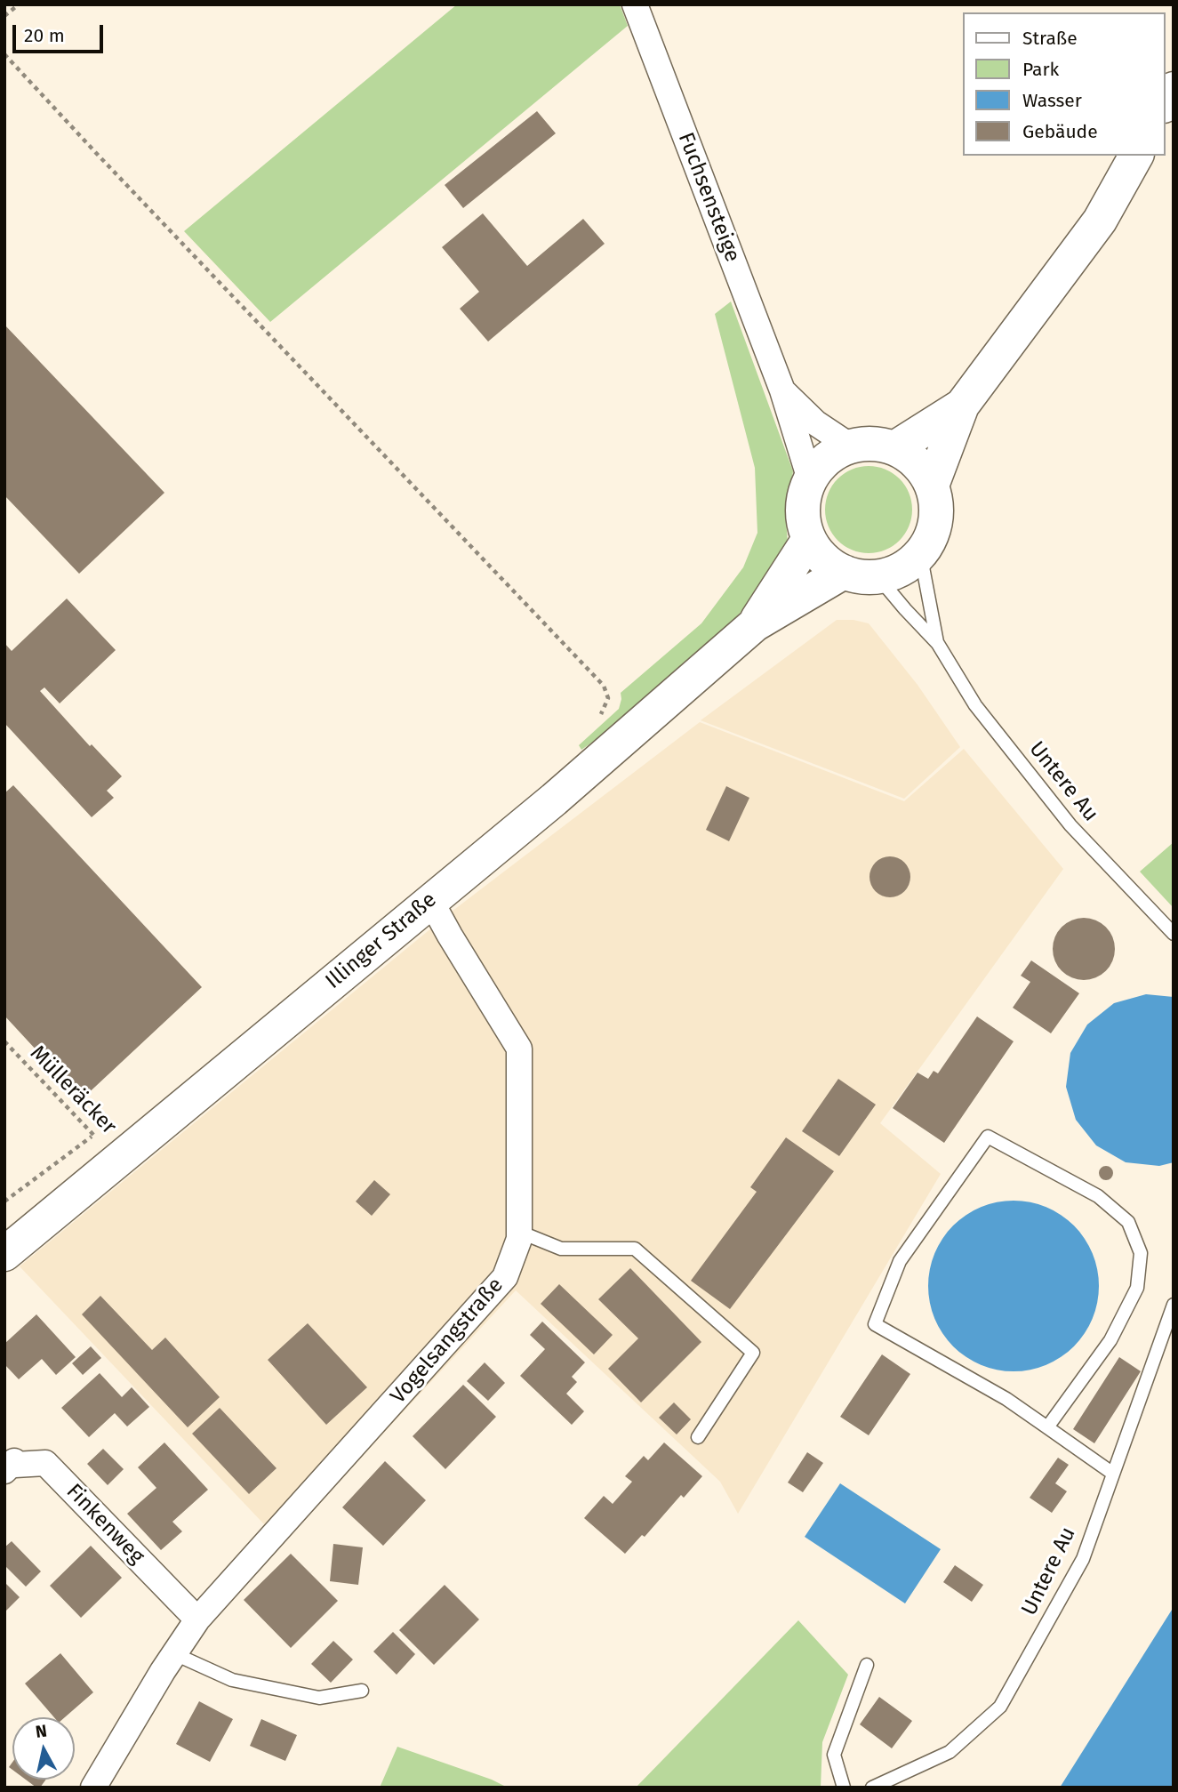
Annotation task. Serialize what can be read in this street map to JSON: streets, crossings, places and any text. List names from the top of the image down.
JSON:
{
  "streets": {
    "street": [
      "Fuchsensteige",
      "Illinger Straße",
      "Vogelsangstraße",
      "Finkenweg"
    ],
    "lane": ["Untere Au"],
    "path": ["Mülleräcker"]
  },
  "crossings": [
    ["Fuchsensteige", "Untere Au"],
    ["Fuchsensteige", "Illinger Straße"],
    ["Untere Au", "Illinger Straße"],
    ["Illinger Straße", "Mülleräcker"],
    ["Illinger Straße", "Vogelsangstraße"],
    ["Vogelsangstraße", "Finkenweg"]
  ],
  "legend": [
    "Straße",
    "Park",
    "Wasser",
    "Gebäude"
  ],
  "scale_bar": "20 m",
  "north": "top"
}
